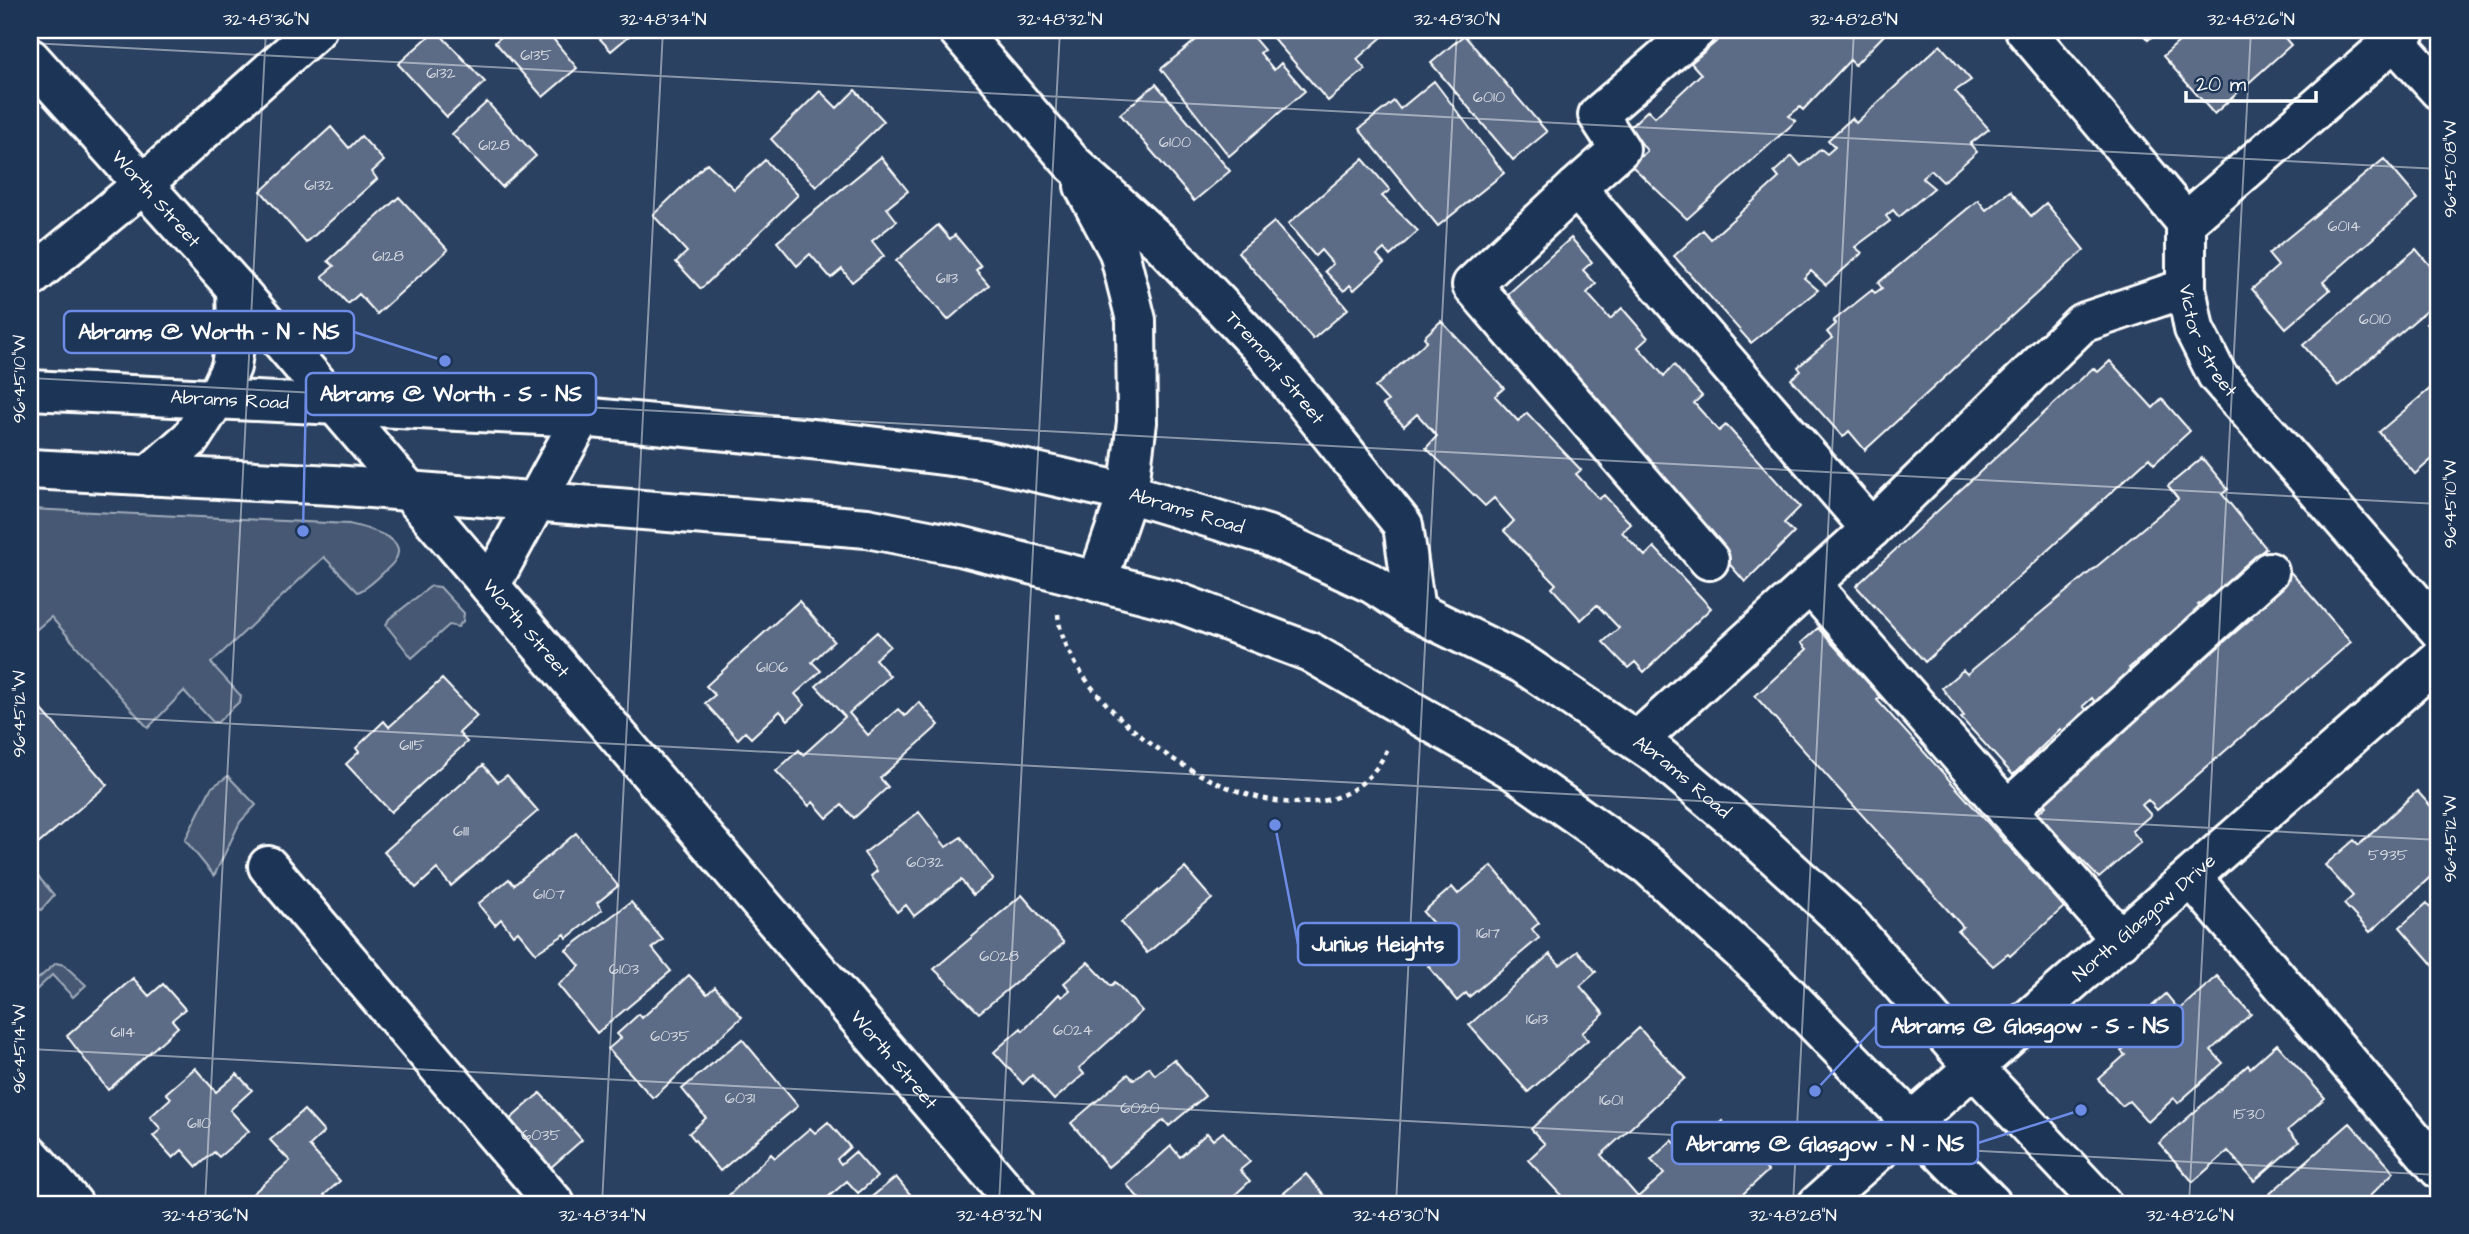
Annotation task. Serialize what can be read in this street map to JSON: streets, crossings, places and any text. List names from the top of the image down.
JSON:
{
  "streets": {
    "street": [
      "Worth Street",
      "Victor Street",
      "Tremont Street",
      "Abrams Road",
      "North Glasgow Drive"
    ]
  },
  "crossings": [
    ["Worth Street", "Abrams Road"],
    ["Tremont Street", "Abrams Road"],
    ["Abrams Road", "North Glasgow Drive"]
  ],
  "places": [
    "Abrams @ Worth - N - NS",
    "Abrams @ Worth - S - NS",
    "Junius Heights",
    "Abrams @ Glasgow - S - NS",
    "Abrams @ Glasgow - N - NS"
  ],
  "house_numbers": [
    "6135",
    "6132",
    "6010",
    "6100",
    "6128",
    "6132",
    "6014",
    "6128",
    "6113",
    "6010",
    "6106",
    "6115",
    "6111",
    "5935",
    "6032",
    "6107",
    "1617",
    "6028",
    "6103",
    "1613",
    "6024",
    "6114",
    "6035",
    "6031",
    "1601",
    "6020",
    "1530",
    "6110",
    "6035"
  ],
  "scale_bar": "20 m",
  "coordinates": [
    "32°48'36\"N",
    "32°48'34\"N",
    "32°48'32\"N",
    "32°48'30\"N",
    "32°48'28\"N",
    "32°48'26\"N",
    "96°45'08\"W",
    "96°45'10\"W",
    "96°45'12\"W",
    "96°45'14\"W"
  ]
}
